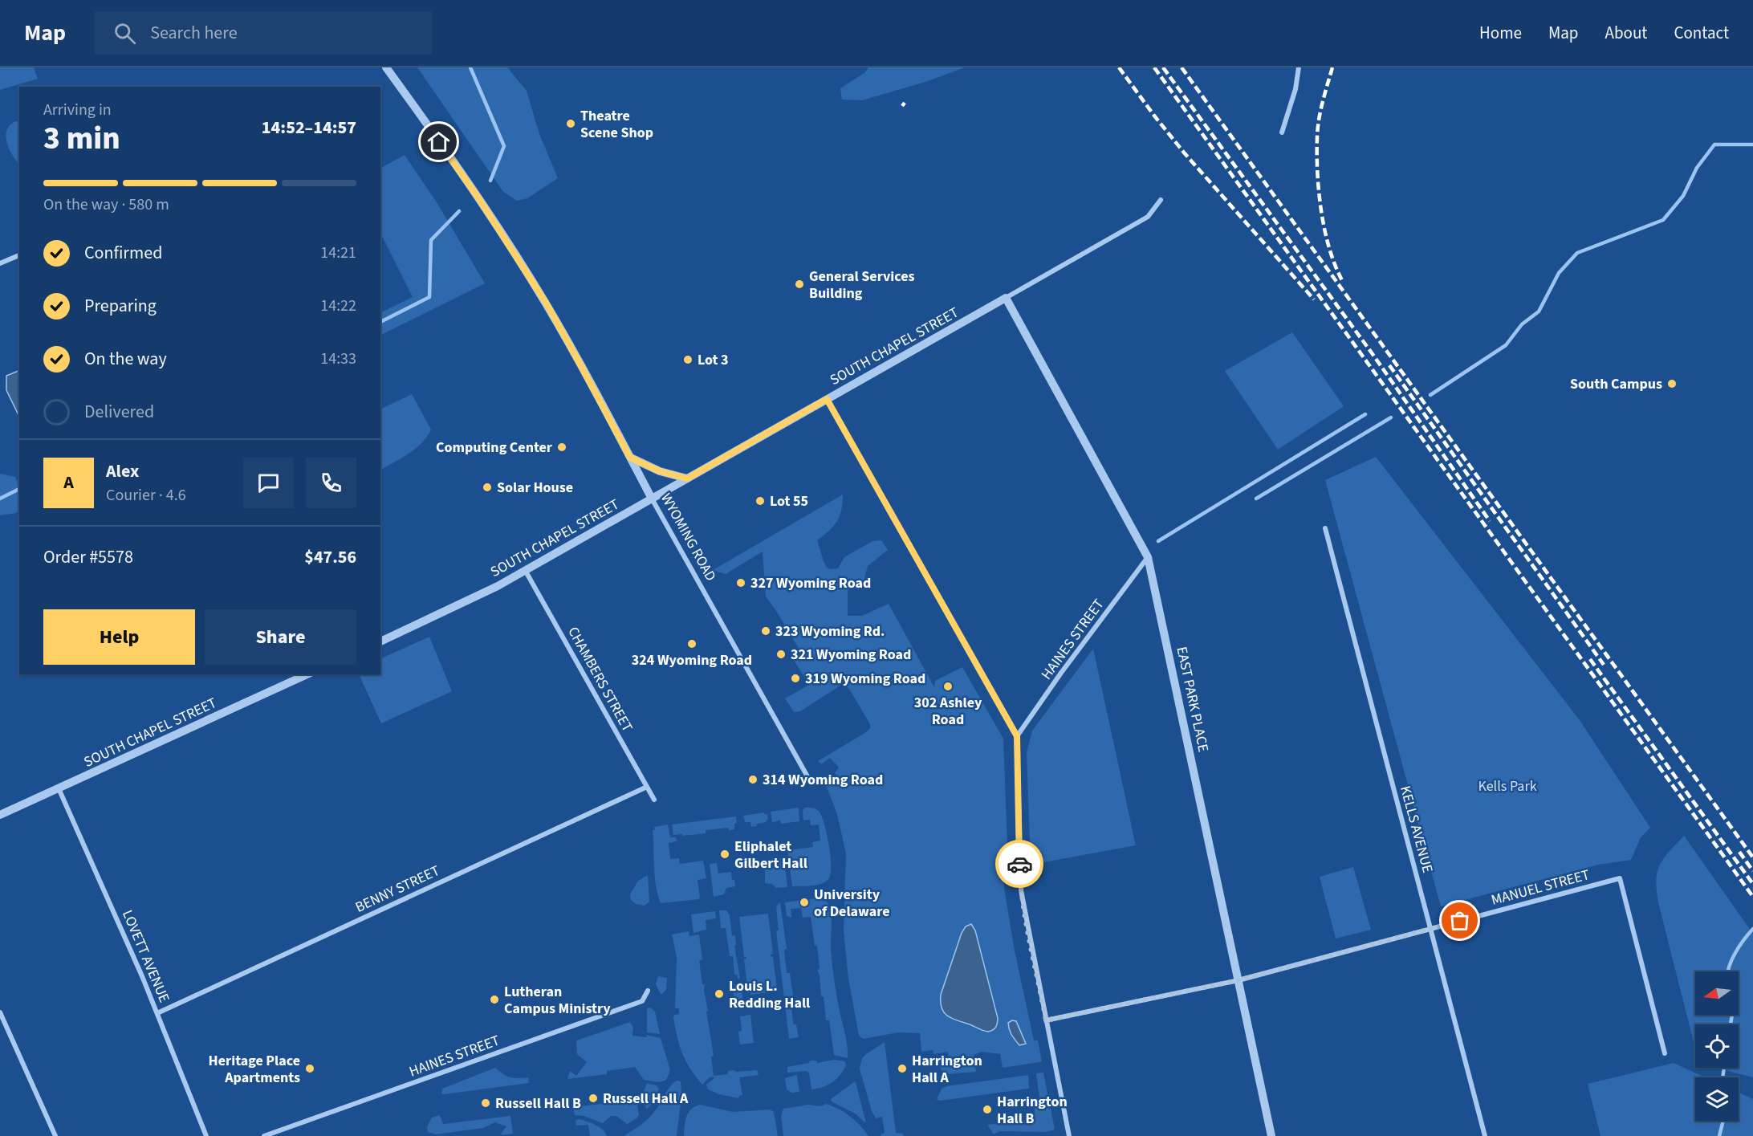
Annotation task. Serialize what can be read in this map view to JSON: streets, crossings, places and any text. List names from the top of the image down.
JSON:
{
  "streets": {
    "street": [
      "SOUTH CHAPEL STREET",
      "WYOMING ROAD",
      "HAINES STREET",
      "CHAMBERS STREET",
      "EAST PARK PLACE",
      "KELLS AVENUE",
      "MANUEL STREET",
      "BENNY STREET",
      "LOVETT AVENUE"
    ]
  },
  "crossings": [
    ["SOUTH CHAPEL STREET", "WYOMING ROAD"],
    ["SOUTH CHAPEL STREET", "CHAMBERS STREET"],
    ["SOUTH CHAPEL STREET", "EAST PARK PLACE"],
    ["SOUTH CHAPEL STREET", "LOVETT AVENUE"],
    ["HAINES STREET", "EAST PARK PLACE"],
    ["CHAMBERS STREET", "BENNY STREET"],
    ["EAST PARK PLACE", "MANUEL STREET"],
    ["KELLS AVENUE", "MANUEL STREET"],
    ["BENNY STREET", "LOVETT AVENUE"]
  ],
  "parks": ["Kells Park"],
  "places": [
    "Theatre Scene Shop",
    "General Services Building",
    "Lot 3",
    "South Campus",
    "Computing Center",
    "Solar House",
    "Lot 55",
    "327 Wyoming Road",
    "323 Wyoming Rd.",
    "324 Wyoming Road",
    "321 Wyoming Road",
    "319 Wyoming Road",
    "302 Ashley Road",
    "314 Wyoming Road",
    "Eliphalet Gilbert Hall",
    "University of Delaware",
    "Louis L. Redding Hall",
    "Lutheran Campus Ministry",
    "Heritage Place Apartments",
    "Harrington Hall A",
    "Russell Hall A",
    "Russell Hall B",
    "Harrington Hall B"
  ],
  "north": "left",
  "page": {
    "header": "Map",
    "search": "Search here",
    "nav": [
      "Home",
      "Map",
      "About",
      "Contact"
    ],
    "heading": ["3 min", "Arriving in", "14:52–14:57"],
    "panel": [
      "Alex",
      "Courier · 4.6",
      "Order #5578",
      "$47.56"
    ],
    "bar": "On the way · 580 m",
    "list": [
      ["Confirmed", "14:21"],
      ["Preparing", "14:22"],
      ["On the way", "14:33"],
      "Delivered"
    ],
    "round": "A",
    "buttons": ["Help", "Share"]
  }
}
